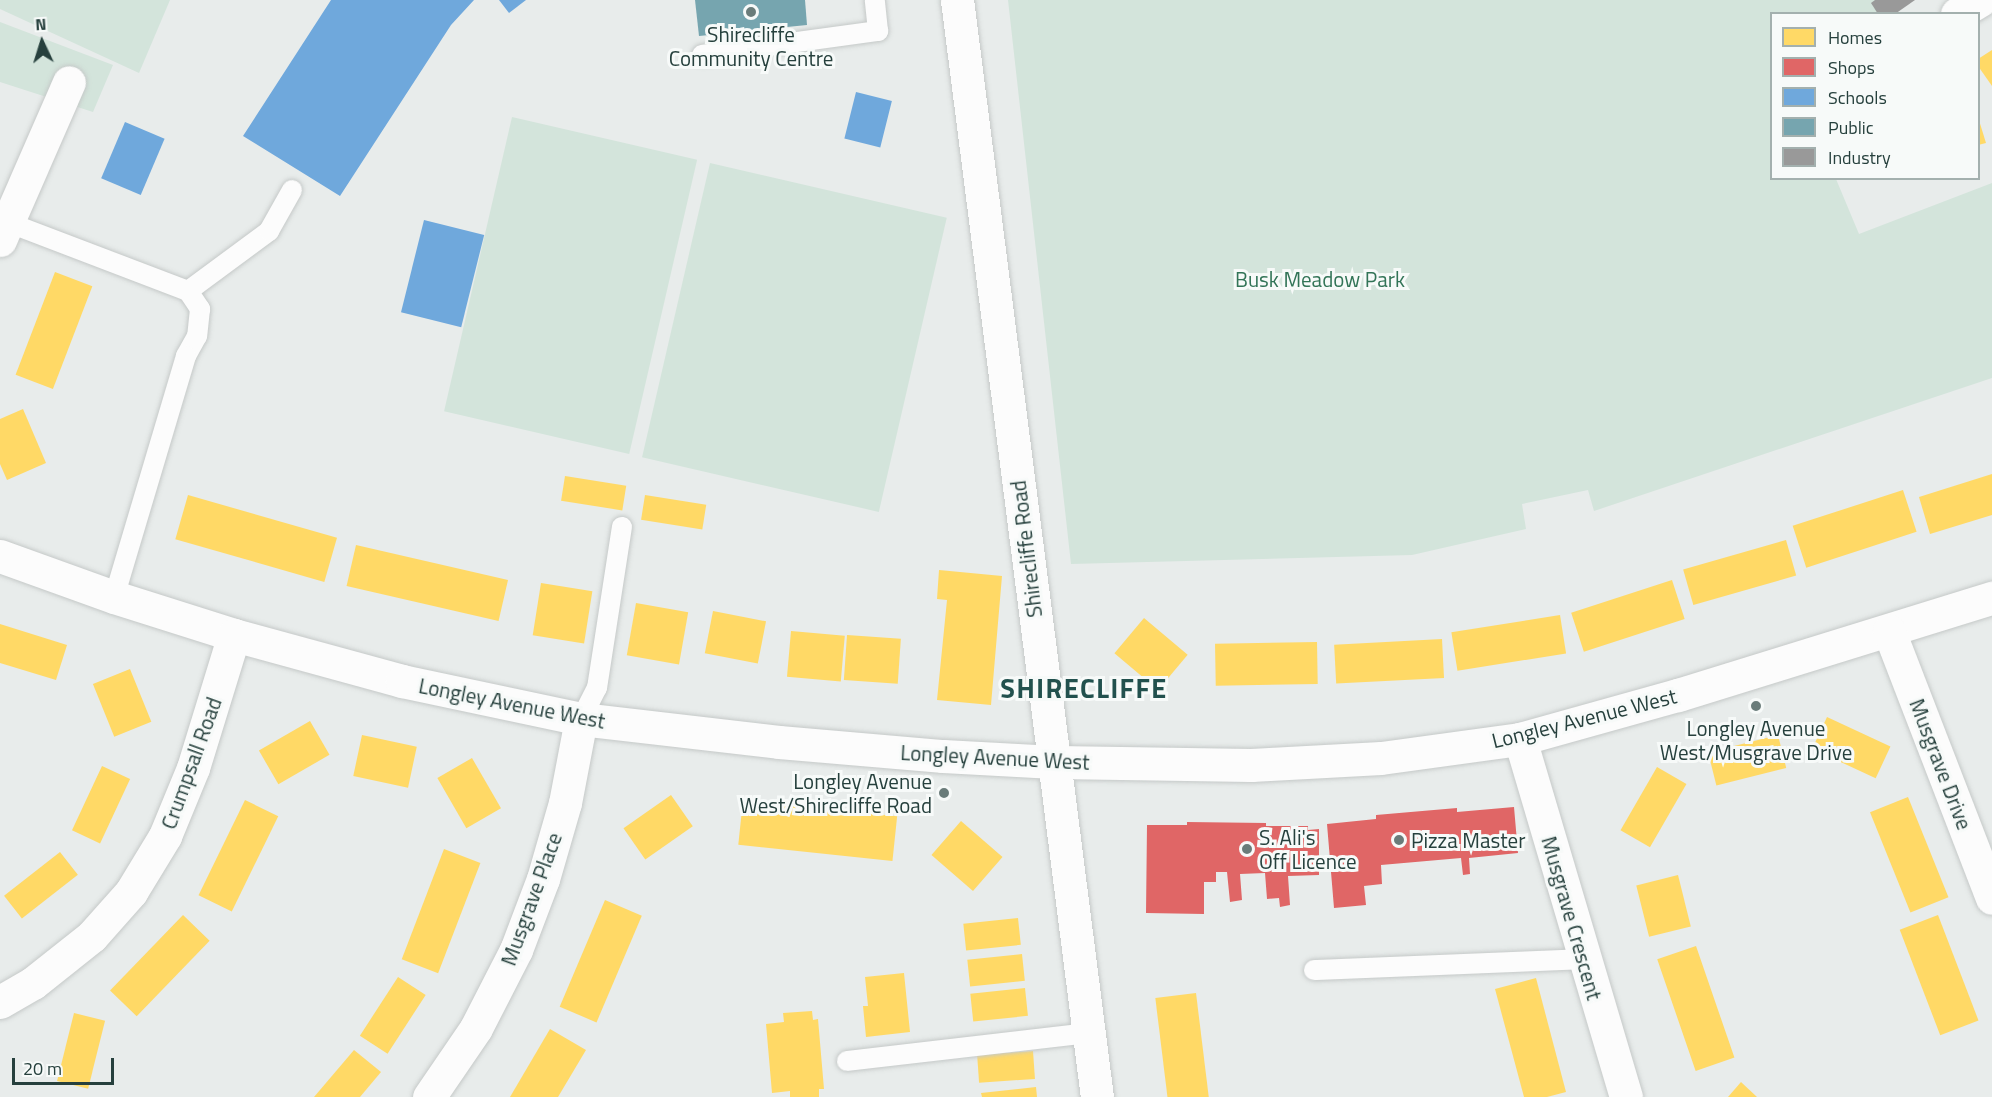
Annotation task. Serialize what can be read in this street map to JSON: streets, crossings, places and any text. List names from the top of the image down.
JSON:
{
  "streets": {
    "street": [
      "Shirecliffe Road",
      "Longley Avenue West",
      "Crumpsall Road",
      "Musgrave Drive",
      "Musgrave Place",
      "Musgrave Crescent"
    ]
  },
  "crossings": [
    ["Shirecliffe Road", "Longley Avenue West"],
    ["Longley Avenue West", "Crumpsall Road"],
    ["Longley Avenue West", "Musgrave Drive"],
    ["Longley Avenue West", "Musgrave Place"],
    ["Longley Avenue West", "Musgrave Crescent"]
  ],
  "districts": ["SHIRECLIFFE"],
  "parks": ["Busk Meadow Park"],
  "places": [
    "Shirecliffe Community Centre",
    "Longley Avenue West/Musgrave Drive",
    "Longley Avenue West/Shirecliffe Road",
    "Pizza Master",
    "S. Ali's Off Licence"
  ],
  "legend": [
    "Homes",
    "Shops",
    "Schools",
    "Public",
    "Industry"
  ],
  "scale_bar": "20 m",
  "north": "top"
}
